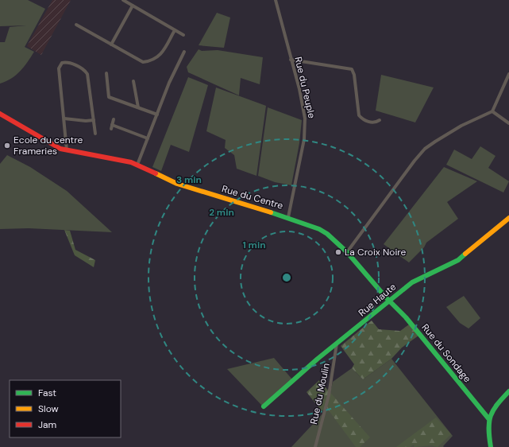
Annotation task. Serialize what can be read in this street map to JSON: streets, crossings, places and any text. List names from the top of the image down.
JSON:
{
  "streets": {
    "street": [
      "Rue du Peuple",
      "Rue du Centre",
      "Rue Haute",
      "Rue du Sondage",
      "Rue du Moulin"
    ]
  },
  "crossings": [
    ["Rue du Peuple", "Rue du Centre"],
    ["Rue du Centre", "Rue Haute"],
    ["Rue du Centre", "Rue du Sondage"],
    ["Rue Haute", "Rue du Sondage"],
    ["Rue Haute", "Rue du Moulin"]
  ],
  "places": ["Ecole du centre Frameries", "La Croix Noire"],
  "legend": ["Fast", "Slow", "Jam"],
  "rings": ["3 min", "2 min", "1 min"]
}
